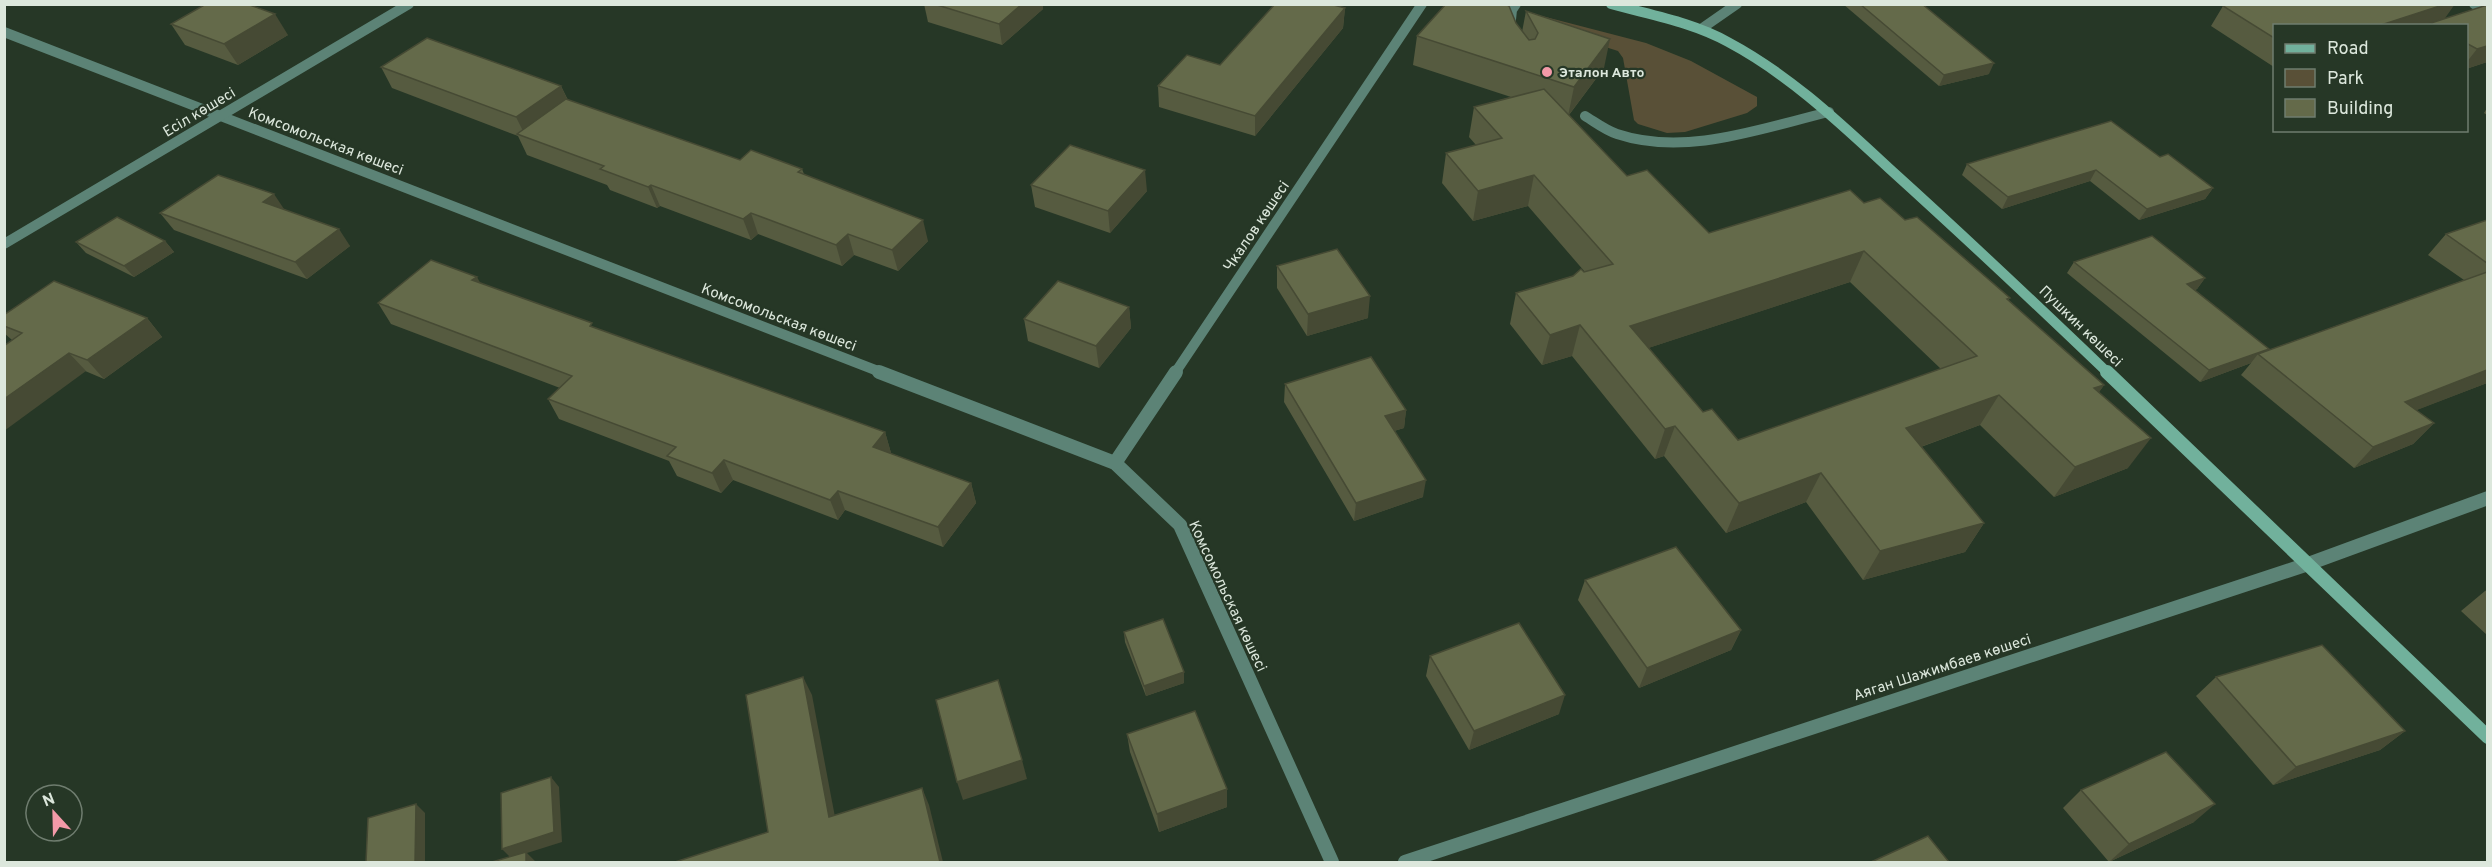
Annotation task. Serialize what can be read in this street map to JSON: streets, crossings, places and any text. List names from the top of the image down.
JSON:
{
  "streets": {
    "street": [
      "Есіл көшесі",
      "Комсомольская көшесі",
      "Чкалов көшесі",
      "Пушкин көшесі",
      "Аяган Шажимбаев көшесі"
    ]
  },
  "crossings": [
    ["Есіл көшесі", "Комсомольская көшесі"],
    ["Комсомольская көшесі", "Чкалов көшесі"],
    ["Пушкин көшесі", "Аяган Шажимбаев көшесі"]
  ],
  "places": ["Эталон Авто"],
  "legend": ["Road", "Park", "Building"],
  "north": "top"
}
